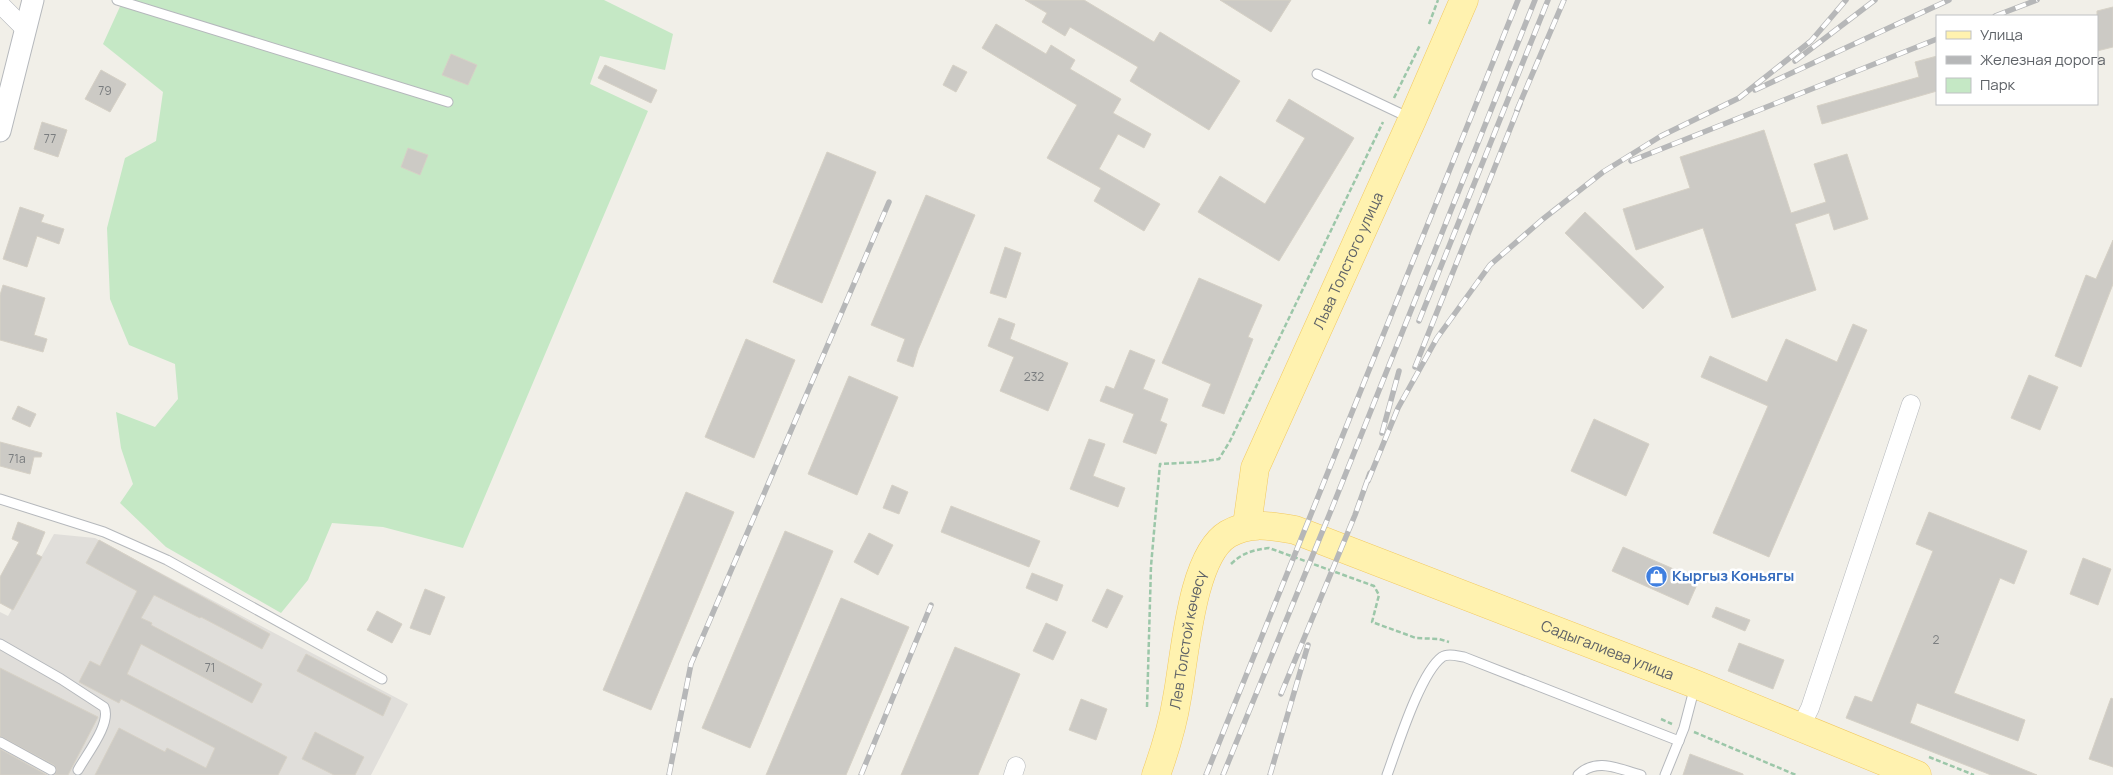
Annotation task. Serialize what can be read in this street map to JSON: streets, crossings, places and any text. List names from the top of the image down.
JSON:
{
  "streets": {
    "main road": ["Льва Толстого улица", "Лев Толстой көчөсү", "Садыгалиева улица"]
  },
  "crossings": [
    ["Льва Толстого улица", "Лев Толстой көчөсү"],
    ["Льва Толстого улица", "Садыгалиева улица"],
    ["Лев Толстой көчөсү", "Садыгалиева улица"]
  ],
  "places": {
    "shop": ["Кыргыз Коньягы"]
  },
  "house_numbers": [
    "79",
    "77",
    "232",
    "71а",
    "2",
    "71"
  ],
  "legend": ["Улица", "Железная дорога", "Парк"]
}
